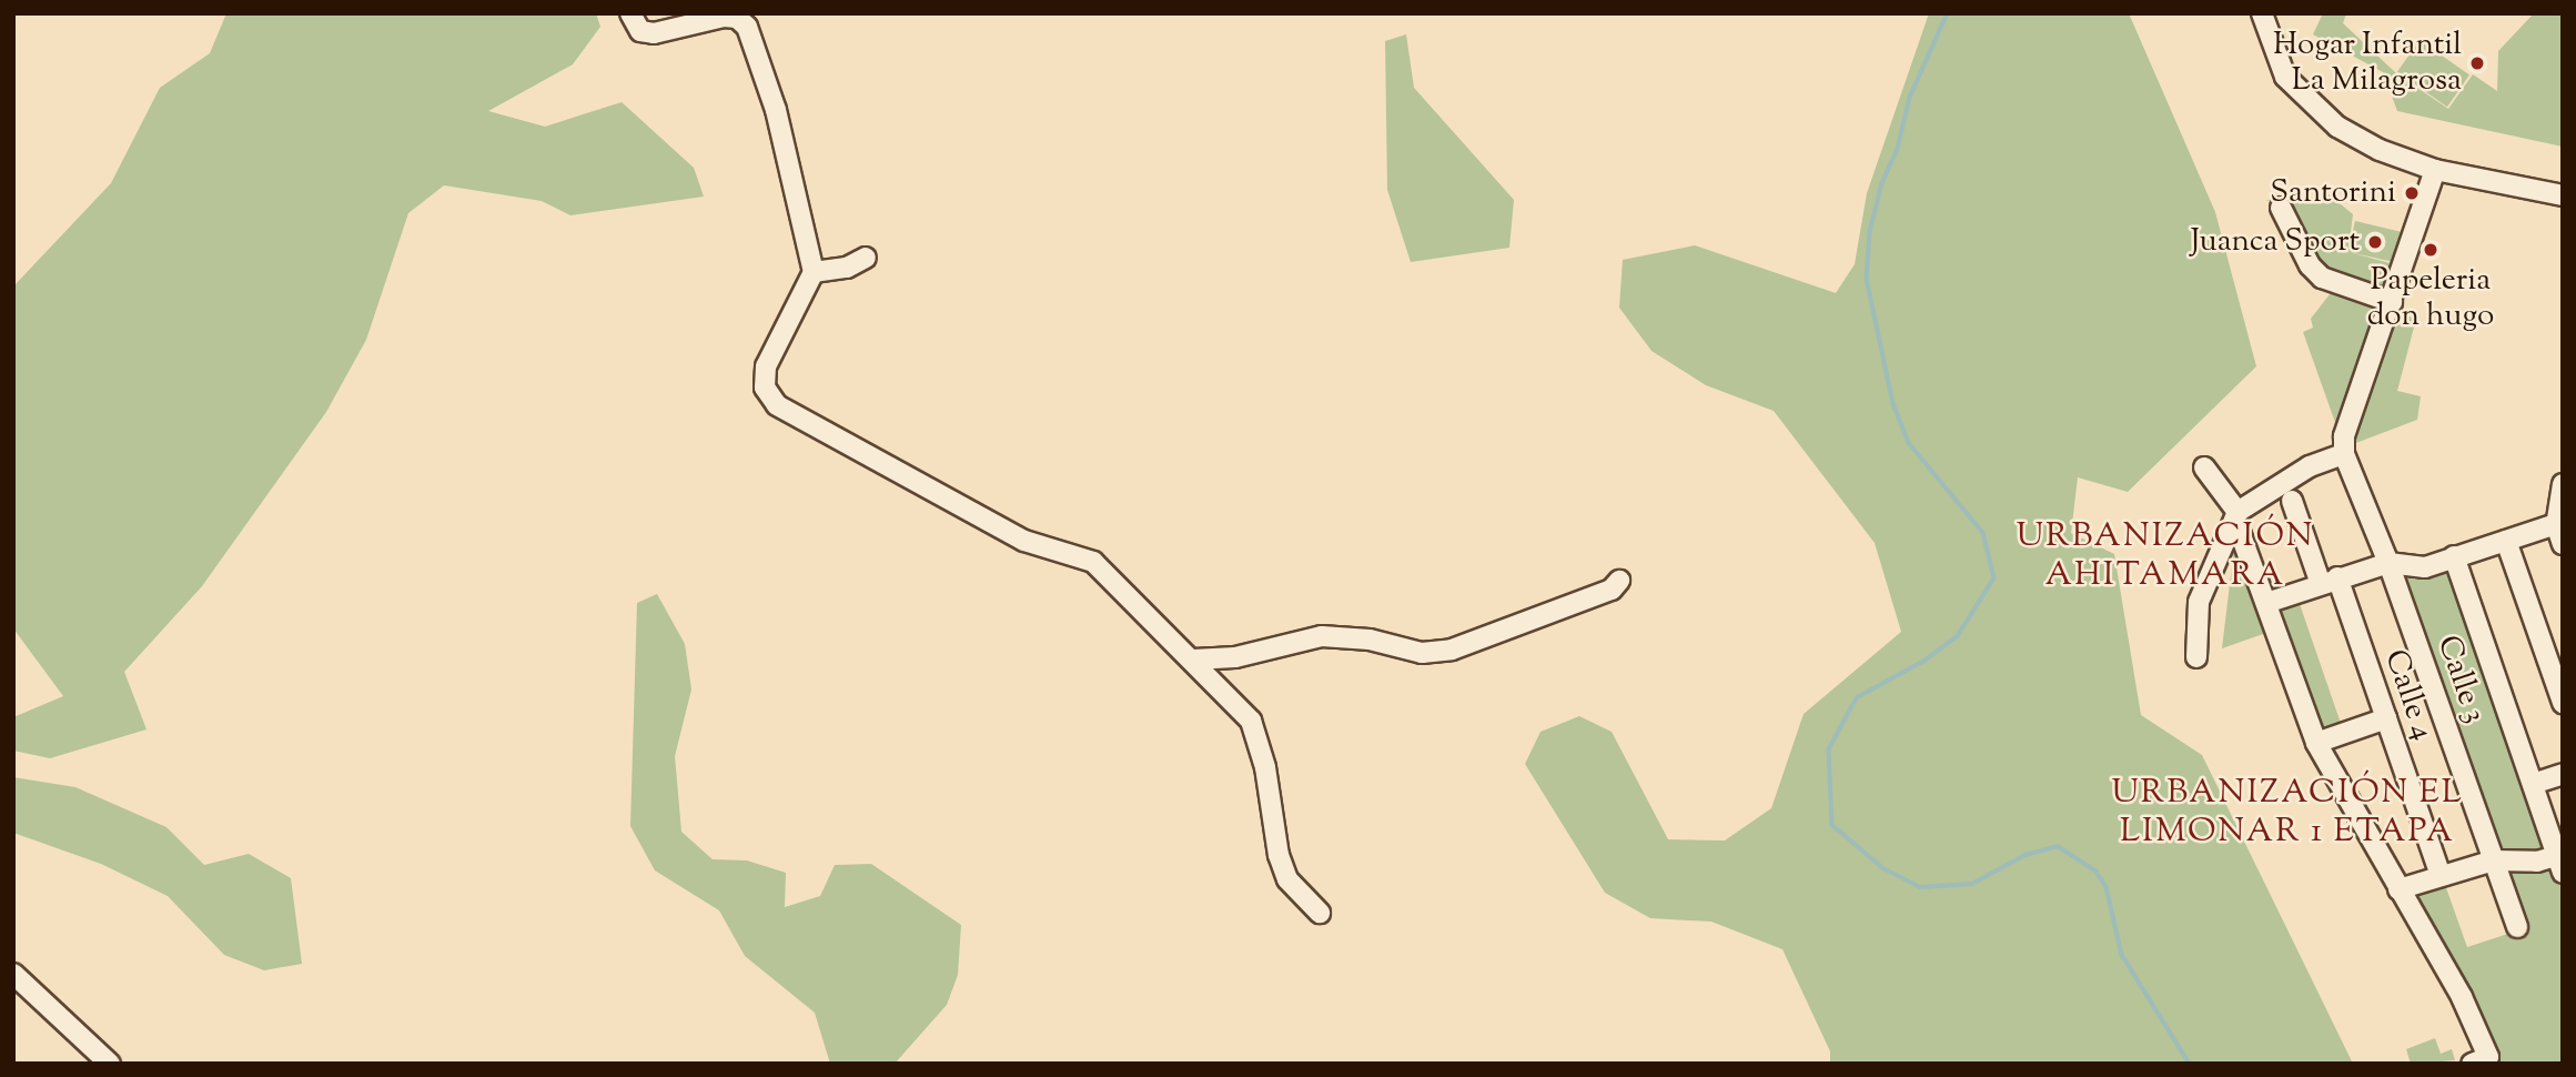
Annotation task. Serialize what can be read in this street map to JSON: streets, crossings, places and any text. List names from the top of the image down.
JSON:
{
  "streets": {
    "street": ["Calle 3", "Calle 4"]
  },
  "districts": ["URBANIZACIÓN AHITAMARA", "URBANIZACIÓN EL LIMONAR 1 ETAPA"],
  "places": [
    "Hogar Infantil La Milagrosa",
    "Santorini",
    "Juanca Sport",
    "Papeleria don hugo"
  ]
}
